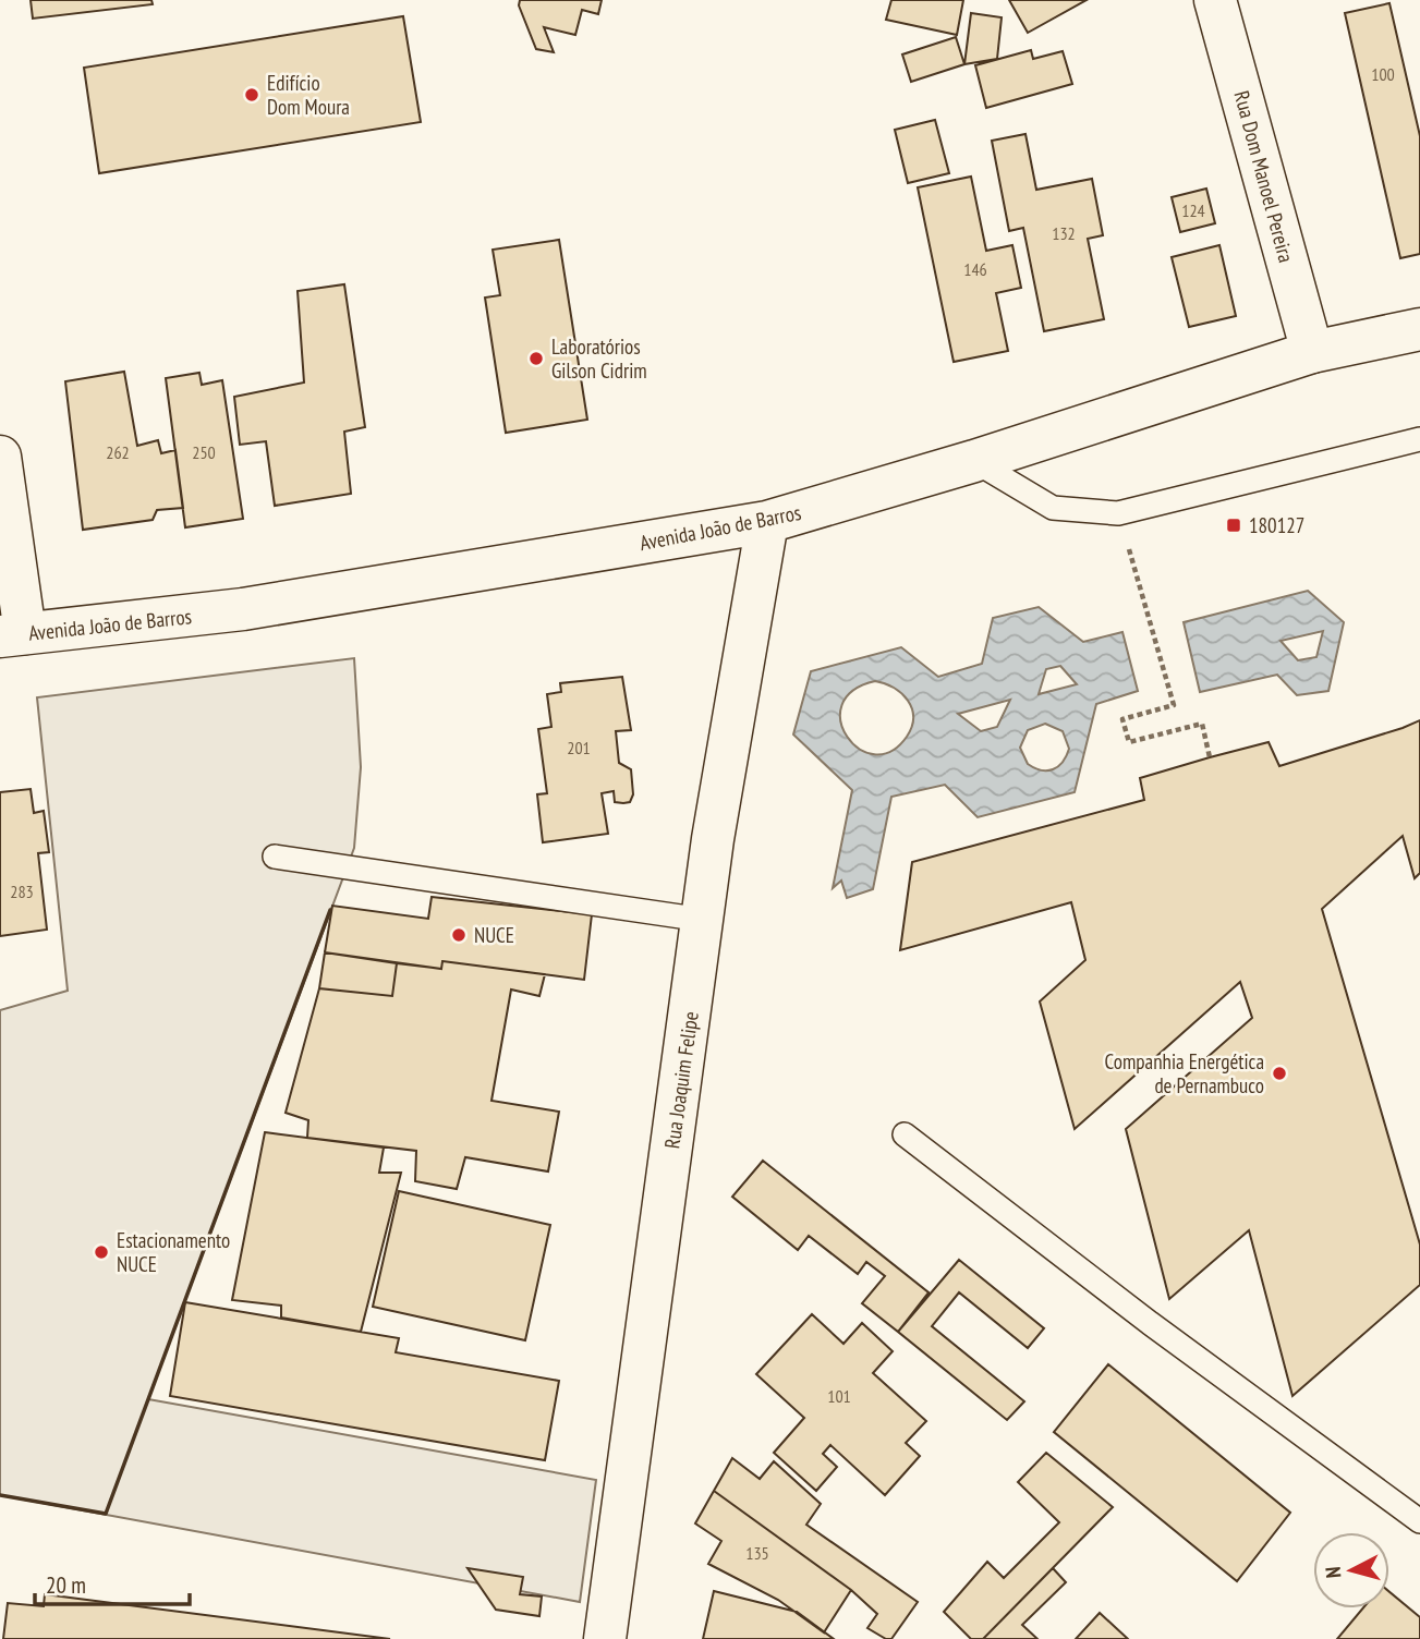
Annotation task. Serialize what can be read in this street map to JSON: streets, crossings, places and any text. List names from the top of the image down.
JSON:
{
  "streets": {
    "main road": ["Rua Dom Manoel Pereira", "Avenida João de Barros", "Rua Joaquim Felipe"]
  },
  "crossings": [
    ["Rua Dom Manoel Pereira", "Avenida João de Barros"],
    ["Avenida João de Barros", "Rua Joaquim Felipe"]
  ],
  "places": {
    "other": [
      "Edifício Dom Moura",
      "Laboratórios Gilson Cidrim",
      "NUCE",
      "Companhia Energética de Pernambuco",
      "Estacionamento NUCE"
    ],
    "transit": ["180127"]
  },
  "house_numbers": [
    "100",
    "124",
    "132",
    "146",
    "262",
    "250",
    "201",
    "283",
    "101",
    "135"
  ],
  "scale_bar": "20 m",
  "north": "left"
}
